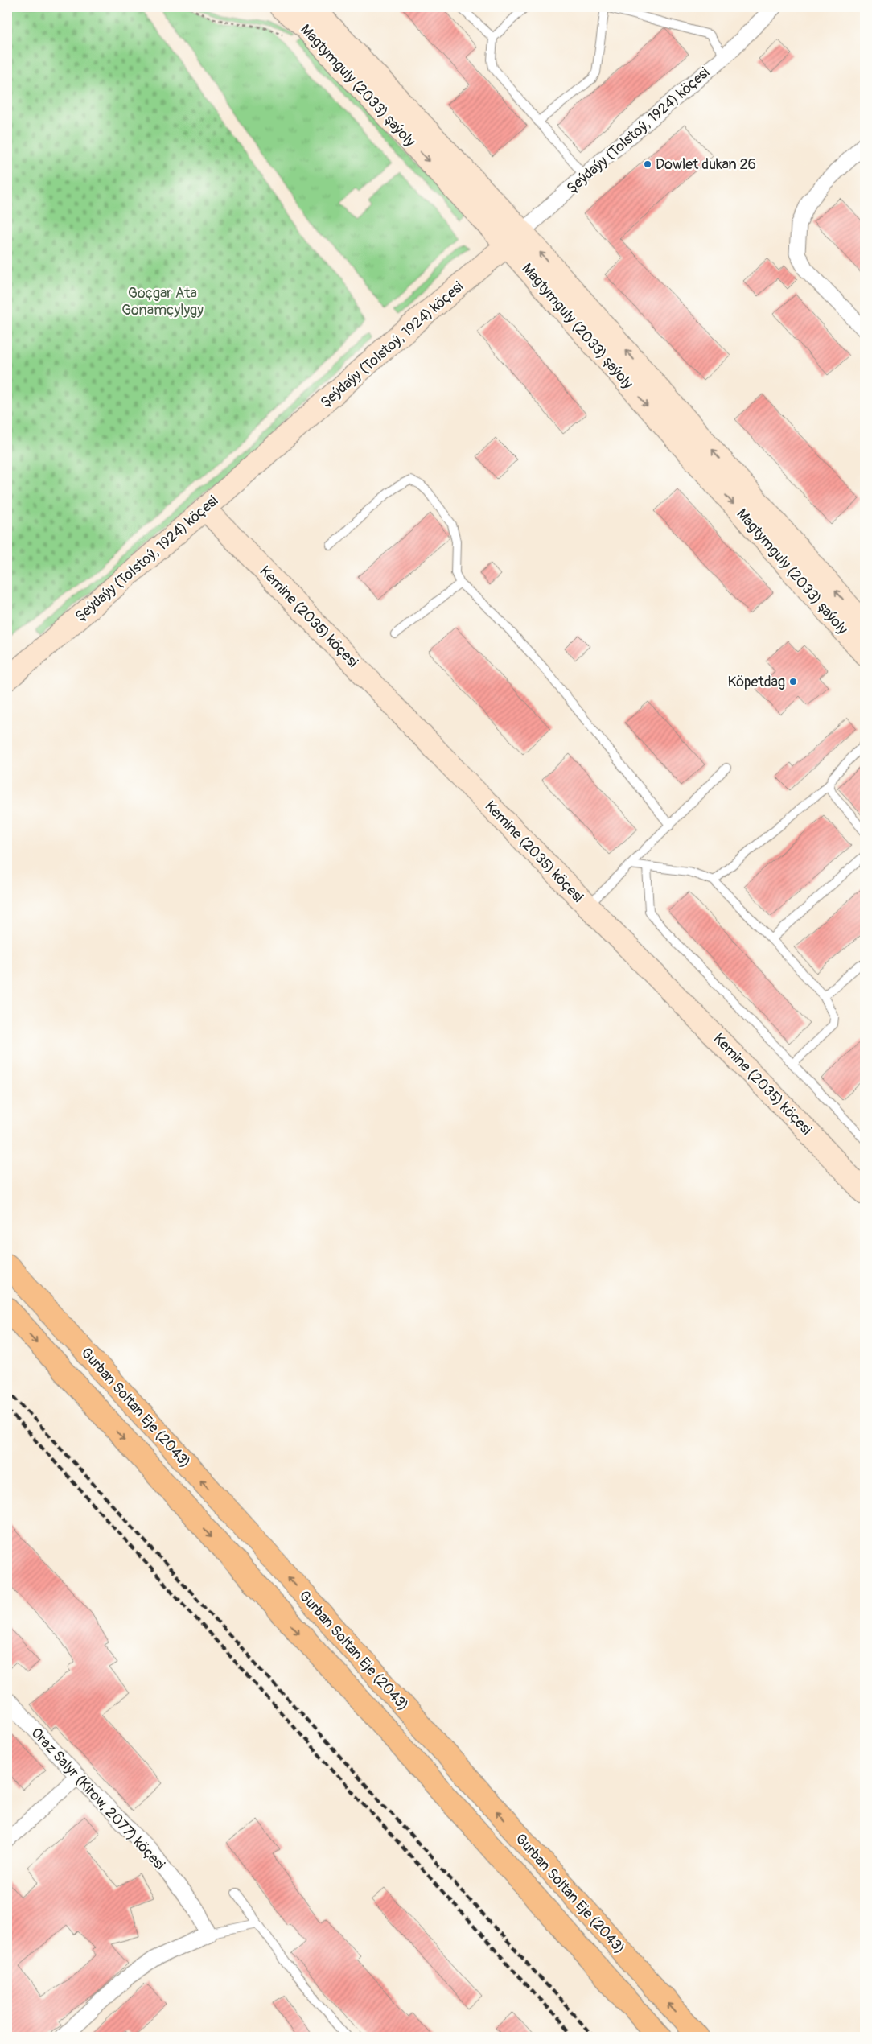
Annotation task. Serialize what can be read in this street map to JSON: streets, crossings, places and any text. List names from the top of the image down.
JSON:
{
  "streets": {
    "highway": ["Gurban Soltan Eje (2043)"],
    "main road": ["Magtymguly (2033) şaýoly", "Şeýdaýy (Tolstoý, 1924) köçesi", "Kemine (2035) köçesi"],
    "street": ["Oraz Salyr (Kirow, 2077) köçesi"]
  },
  "crossings": [
    ["Magtymguly (2033) şaýoly", "Şeýdaýy (Tolstoý, 1924) köçesi"],
    ["Şeýdaýy (Tolstoý, 1924) köçesi", "Kemine (2035) köçesi"]
  ],
  "parks": ["Goçgar Ata Gonamçylygy"],
  "places": ["Dowlet dukan 26", "Köpetdag"]
}
